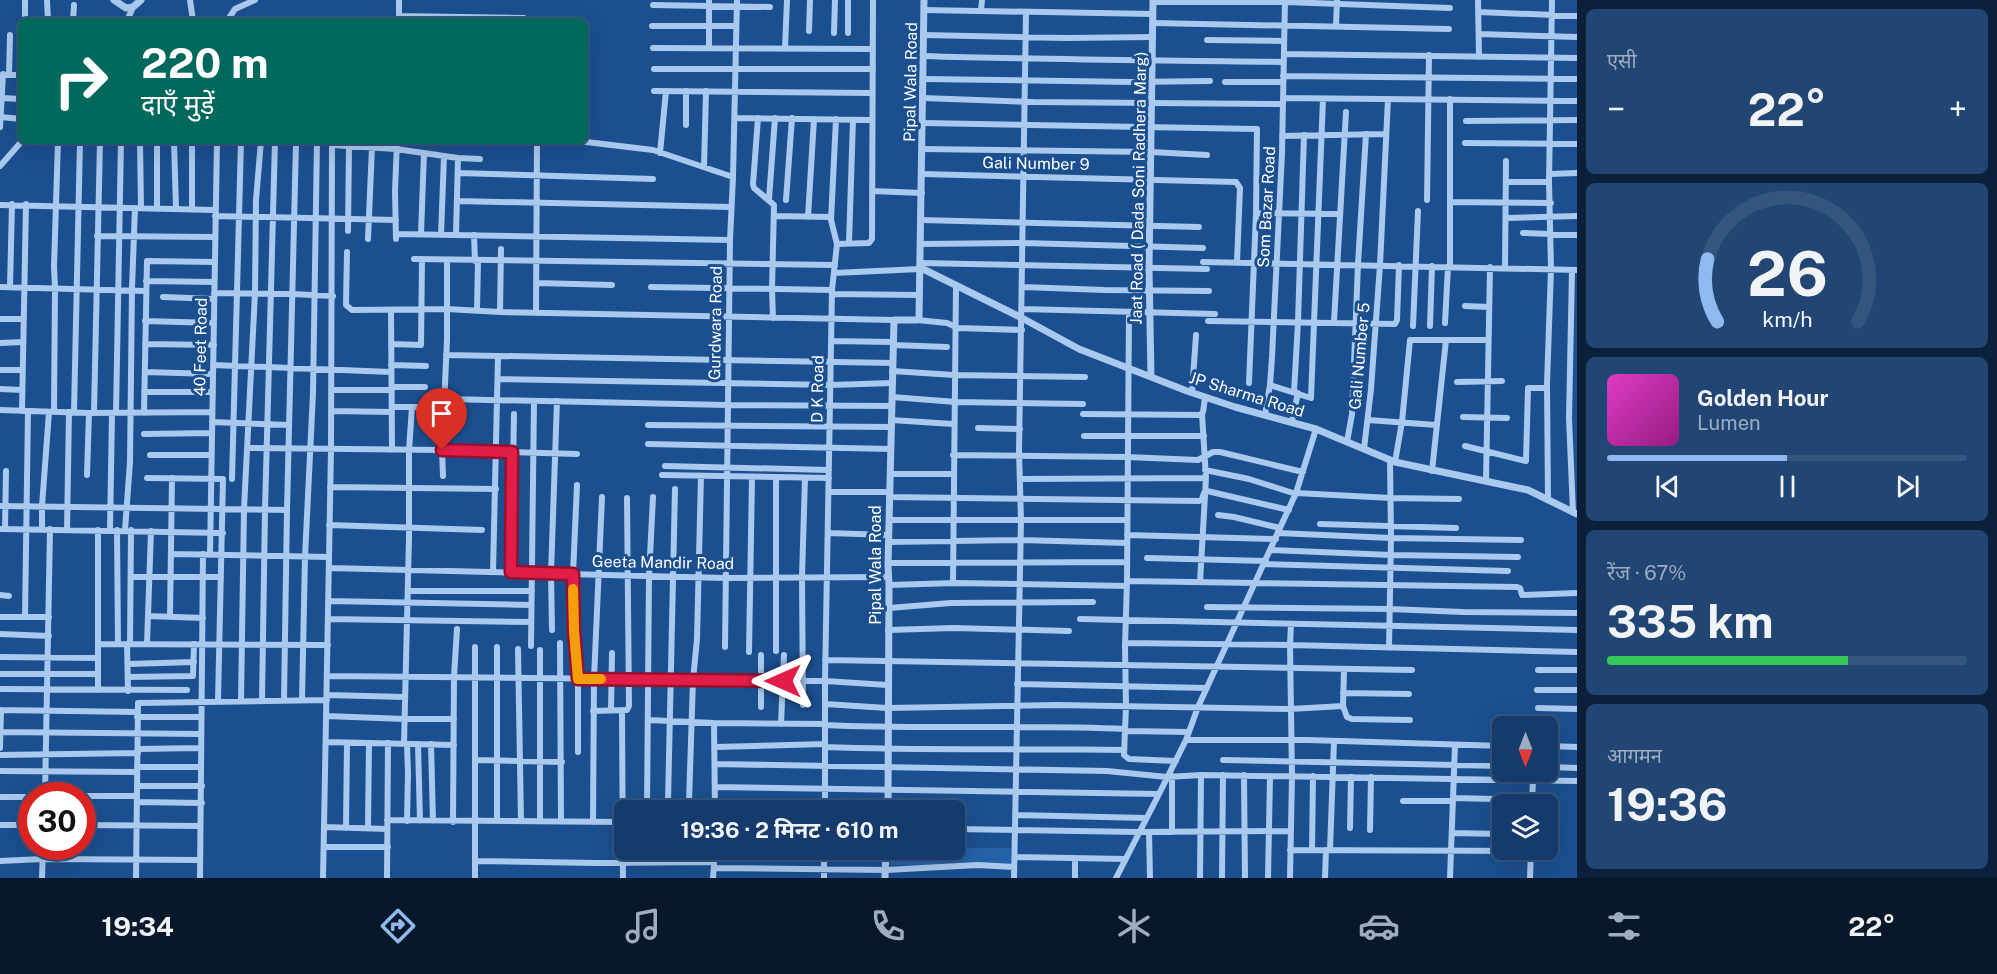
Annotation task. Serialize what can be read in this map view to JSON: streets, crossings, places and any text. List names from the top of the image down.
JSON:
{
  "streets": {
    "street": [
      "Pipal Wala Road",
      "Gali Number 9",
      "Jaat Road ( Dada Soni Radhera Marg)",
      "Som Bazar Road",
      "Gurdwara Road",
      "40 Feet Road",
      "Gali Number 5",
      "D K Road",
      "JP Sharma Road",
      "Geeta Mandir Road"
    ]
  },
  "crossings": [
    ["Pipal Wala Road", "Gali Number 9"],
    ["Pipal Wala Road", "JP Sharma Road"],
    ["Pipal Wala Road", "Geeta Mandir Road"],
    ["Gali Number 9", "Jaat Road ( Dada Soni Radhera Marg)"],
    ["Jaat Road ( Dada Soni Radhera Marg)", "JP Sharma Road"],
    ["Som Bazar Road", "JP Sharma Road"],
    ["Gurdwara Road", "Geeta Mandir Road"],
    ["Gali Number 5", "JP Sharma Road"],
    ["D K Road", "Geeta Mandir Road"]
  ],
  "north": "bottom",
  "page": {
    "tile": [
      "एसी",
      ["रेंज · 67%", "335 km"],
      ["आगमन", "19:36"]
    ],
    "turn": ["220 m", "दाएँ मुड़ें"],
    "heat": ["−", "22°", "+"],
    "song": ["Golden Hour", "Lumen"],
    "limit": "30",
    "trip": "19:36 · 2 मिनट · 610 m",
    "tabs": ["19:34", "22°"],
    "gauge": ["26", "km/h"]
  }
}
